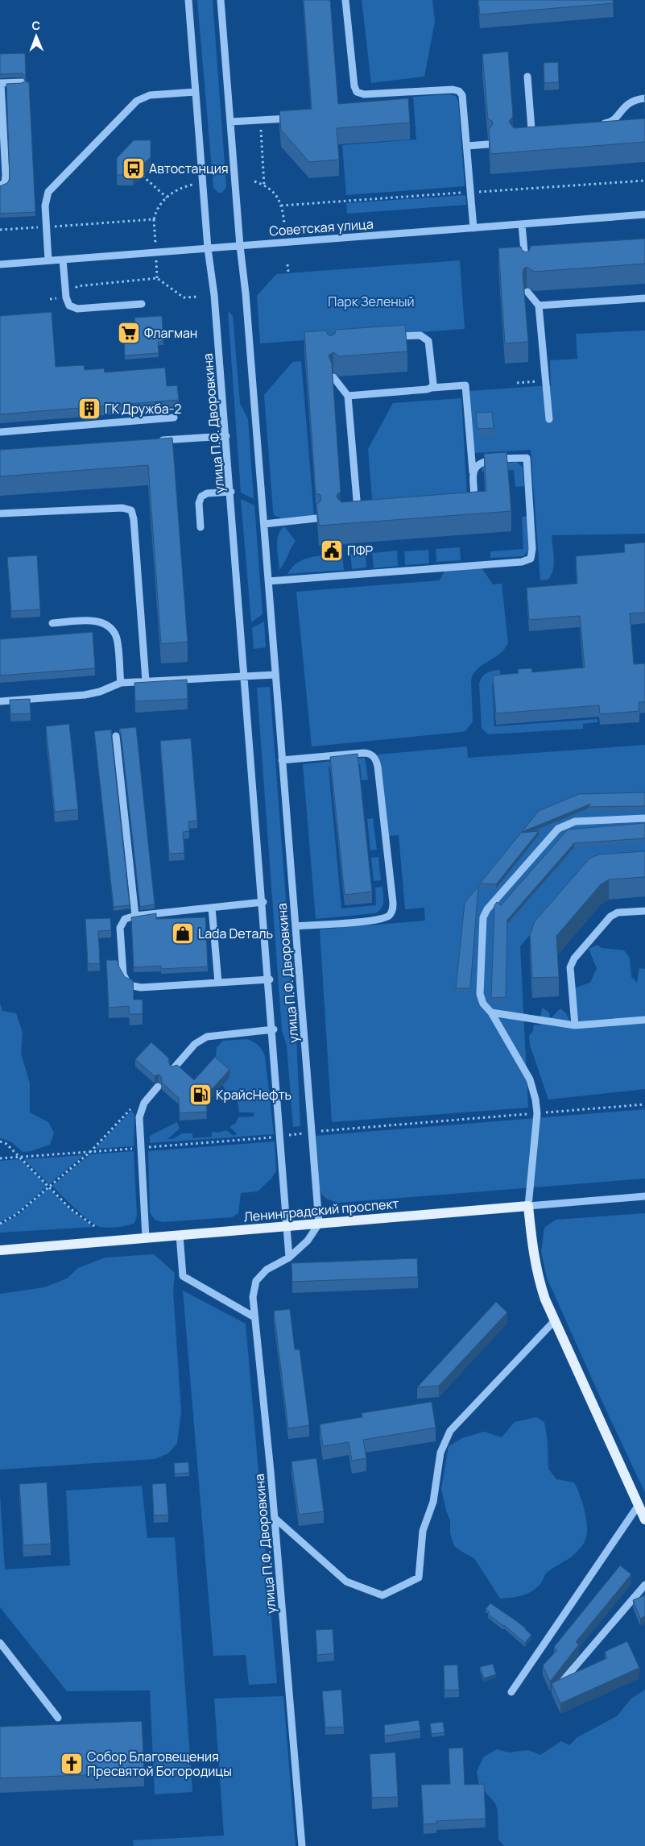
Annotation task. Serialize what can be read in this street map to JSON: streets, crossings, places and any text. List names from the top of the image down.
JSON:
{
  "streets": {
    "main road": ["Ленинградский проспект"],
    "street": ["Советская улица", "улица П.Ф. Дворовкина"]
  },
  "crossings": [
    ["Советская улица", "улица П.Ф. Дворовкина"],
    ["улица П.Ф. Дворовкина", "Ленинградский проспект"]
  ],
  "parks": ["Парк Зеленый"],
  "places": {
    "bus stop": ["Автостанция"],
    "supermarket": ["Флагман"],
    "building": ["ГК Дружба-2"],
    "public building": ["ПФР"],
    "shop": ["Lada Dеталь"],
    "fuel station": ["КрайсНефть"],
    "church": ["Собор Благовещения Пресвятой Богородицы"]
  },
  "north": "top"
}
